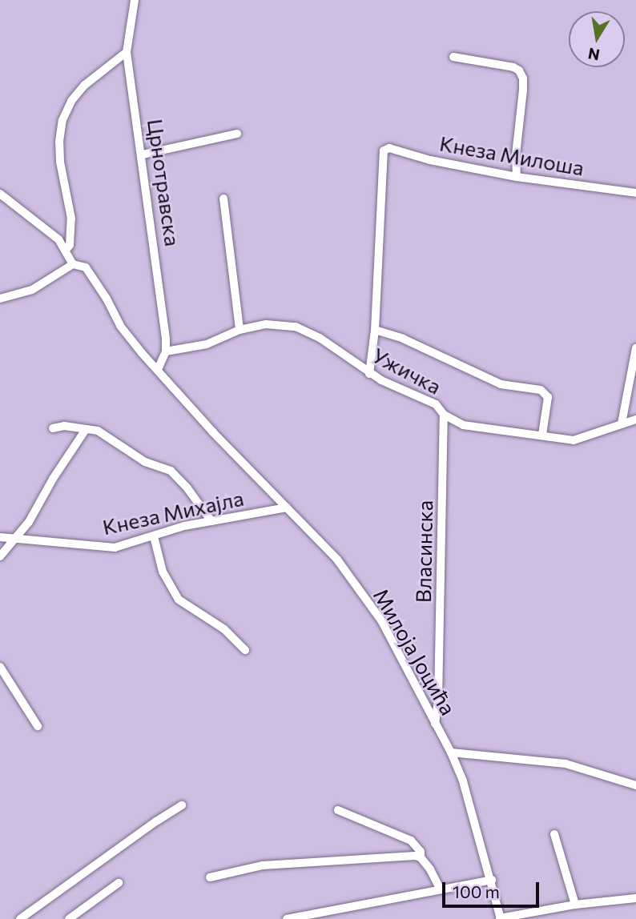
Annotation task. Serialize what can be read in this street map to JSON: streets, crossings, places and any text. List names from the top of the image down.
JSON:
{
  "streets": {
    "street": [
      "Кнеза Милоша",
      "Црнотравска",
      "Ужичка",
      "Кнеза Михајла",
      "Власинска",
      "Милоја Јоцића"
    ]
  },
  "crossings": [
    ["Црнотравска", "Ужичка"],
    ["Црнотравска", "Милоја Јоцића"],
    ["Ужичка", "Власинска"],
    ["Кнеза Михајла", "Милоја Јоцића"],
    ["Власинска", "Милоја Јоцића"]
  ],
  "scale_bar": "100 m",
  "north": "bottom"
}
